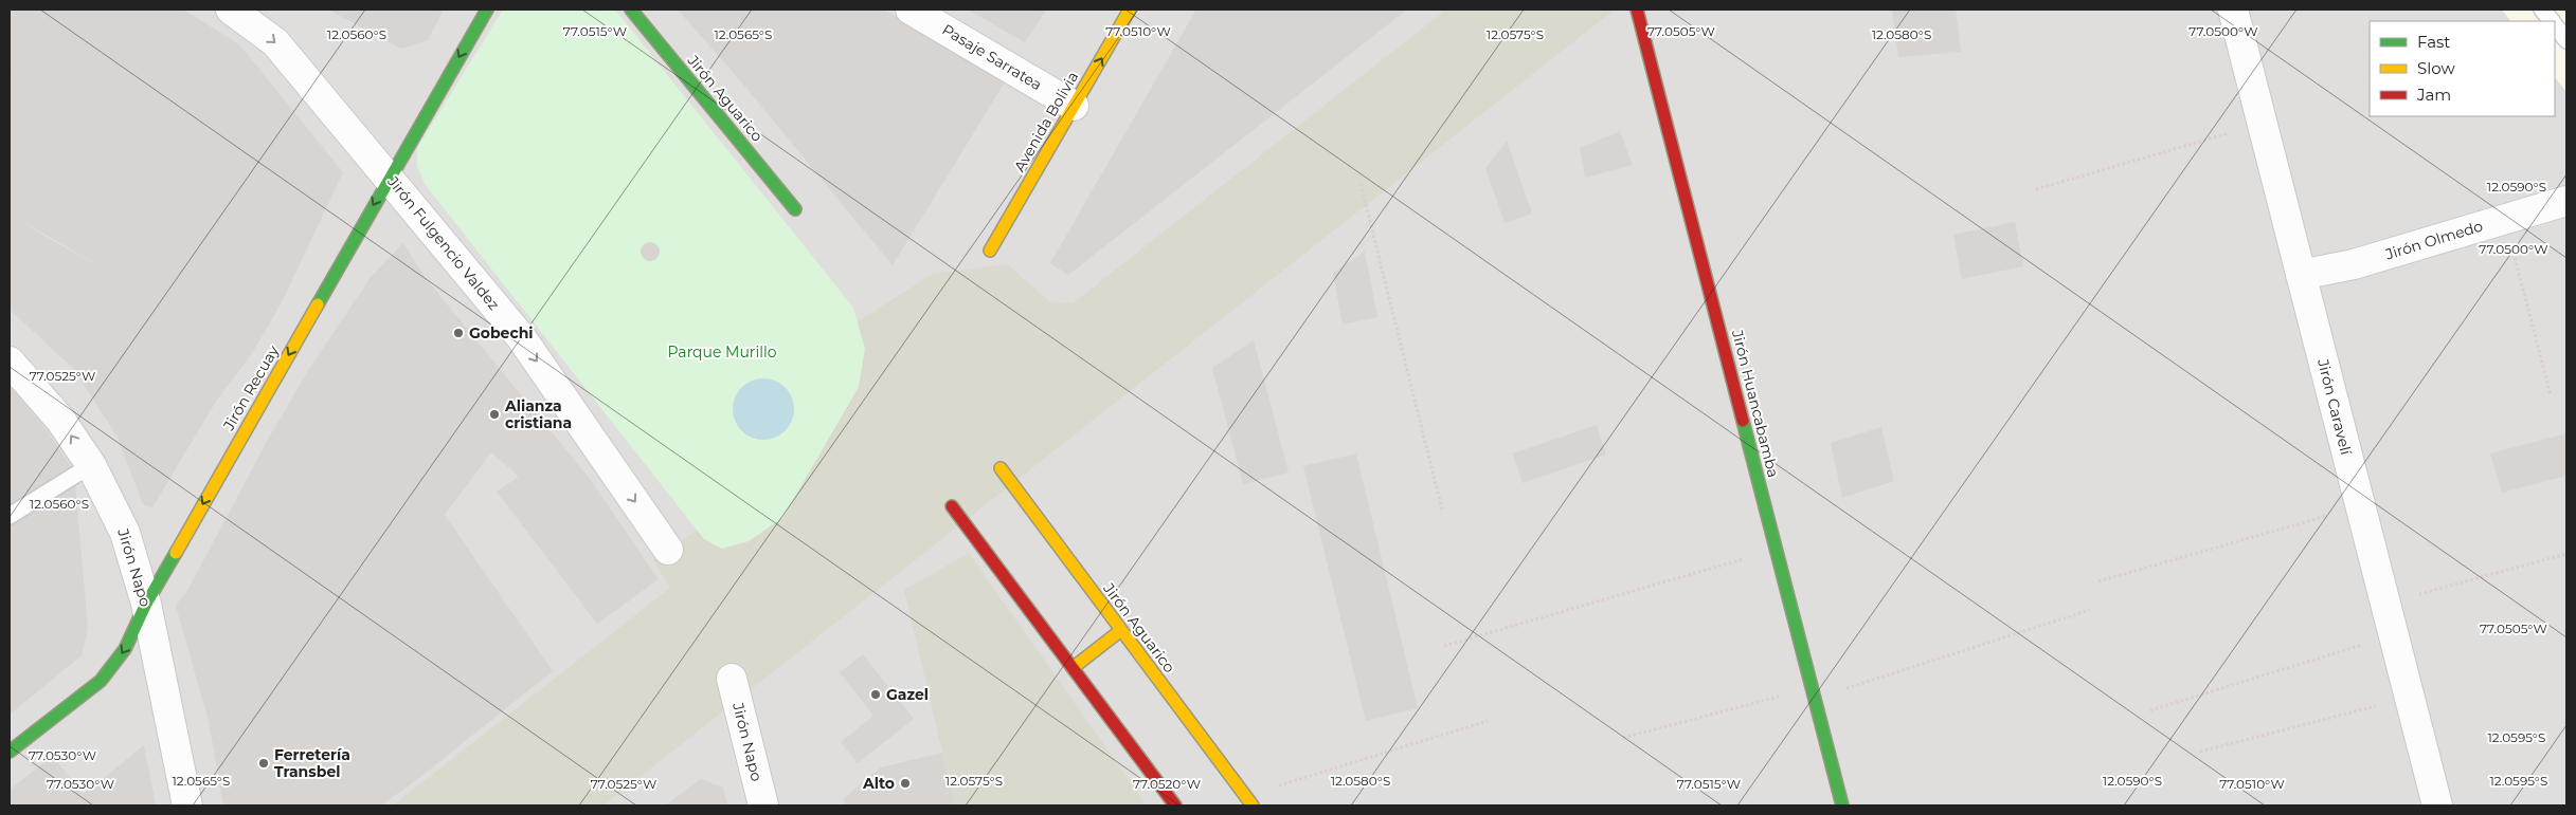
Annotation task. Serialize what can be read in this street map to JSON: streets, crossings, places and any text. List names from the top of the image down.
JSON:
{
  "streets": {
    "street": [
      "Pasaje Sarratea",
      "Jirón Aguarico",
      "Avenida Bolivia",
      "Jirón Olmedo",
      "Jirón Fulgencio Valdez",
      "Jirón Recuay",
      "Jirón Huancabamba",
      "Jirón Caravelí",
      "Jirón Napo"
    ]
  },
  "crossings": [
    ["Pasaje Sarratea", "Avenida Bolivia"],
    ["Jirón Olmedo", "Jirón Caravelí"],
    ["Jirón Fulgencio Valdez", "Jirón Recuay"],
    ["Jirón Recuay", "Jirón Napo"]
  ],
  "one_way": ["Avenida Bolivia", "Jirón Fulgencio Valdez", "Jirón Recuay"],
  "parks": ["Parque Murillo"],
  "places": [
    "Gobechi",
    "Alianza cristiana",
    "Gazel",
    "Ferretería Transbel",
    "Alto"
  ],
  "legend": ["Fast", "Slow", "Jam"],
  "coordinates": [
    "77.0500°W",
    "77.0515°W",
    "77.0510°W",
    "77.0505°W",
    "12.0560°S",
    "12.0565°S",
    "12.0575°S",
    "12.0580°S",
    "12.0590°S",
    "77.0525°W",
    "12.0595°S",
    "77.0530°W",
    "77.0520°W"
  ]
}
